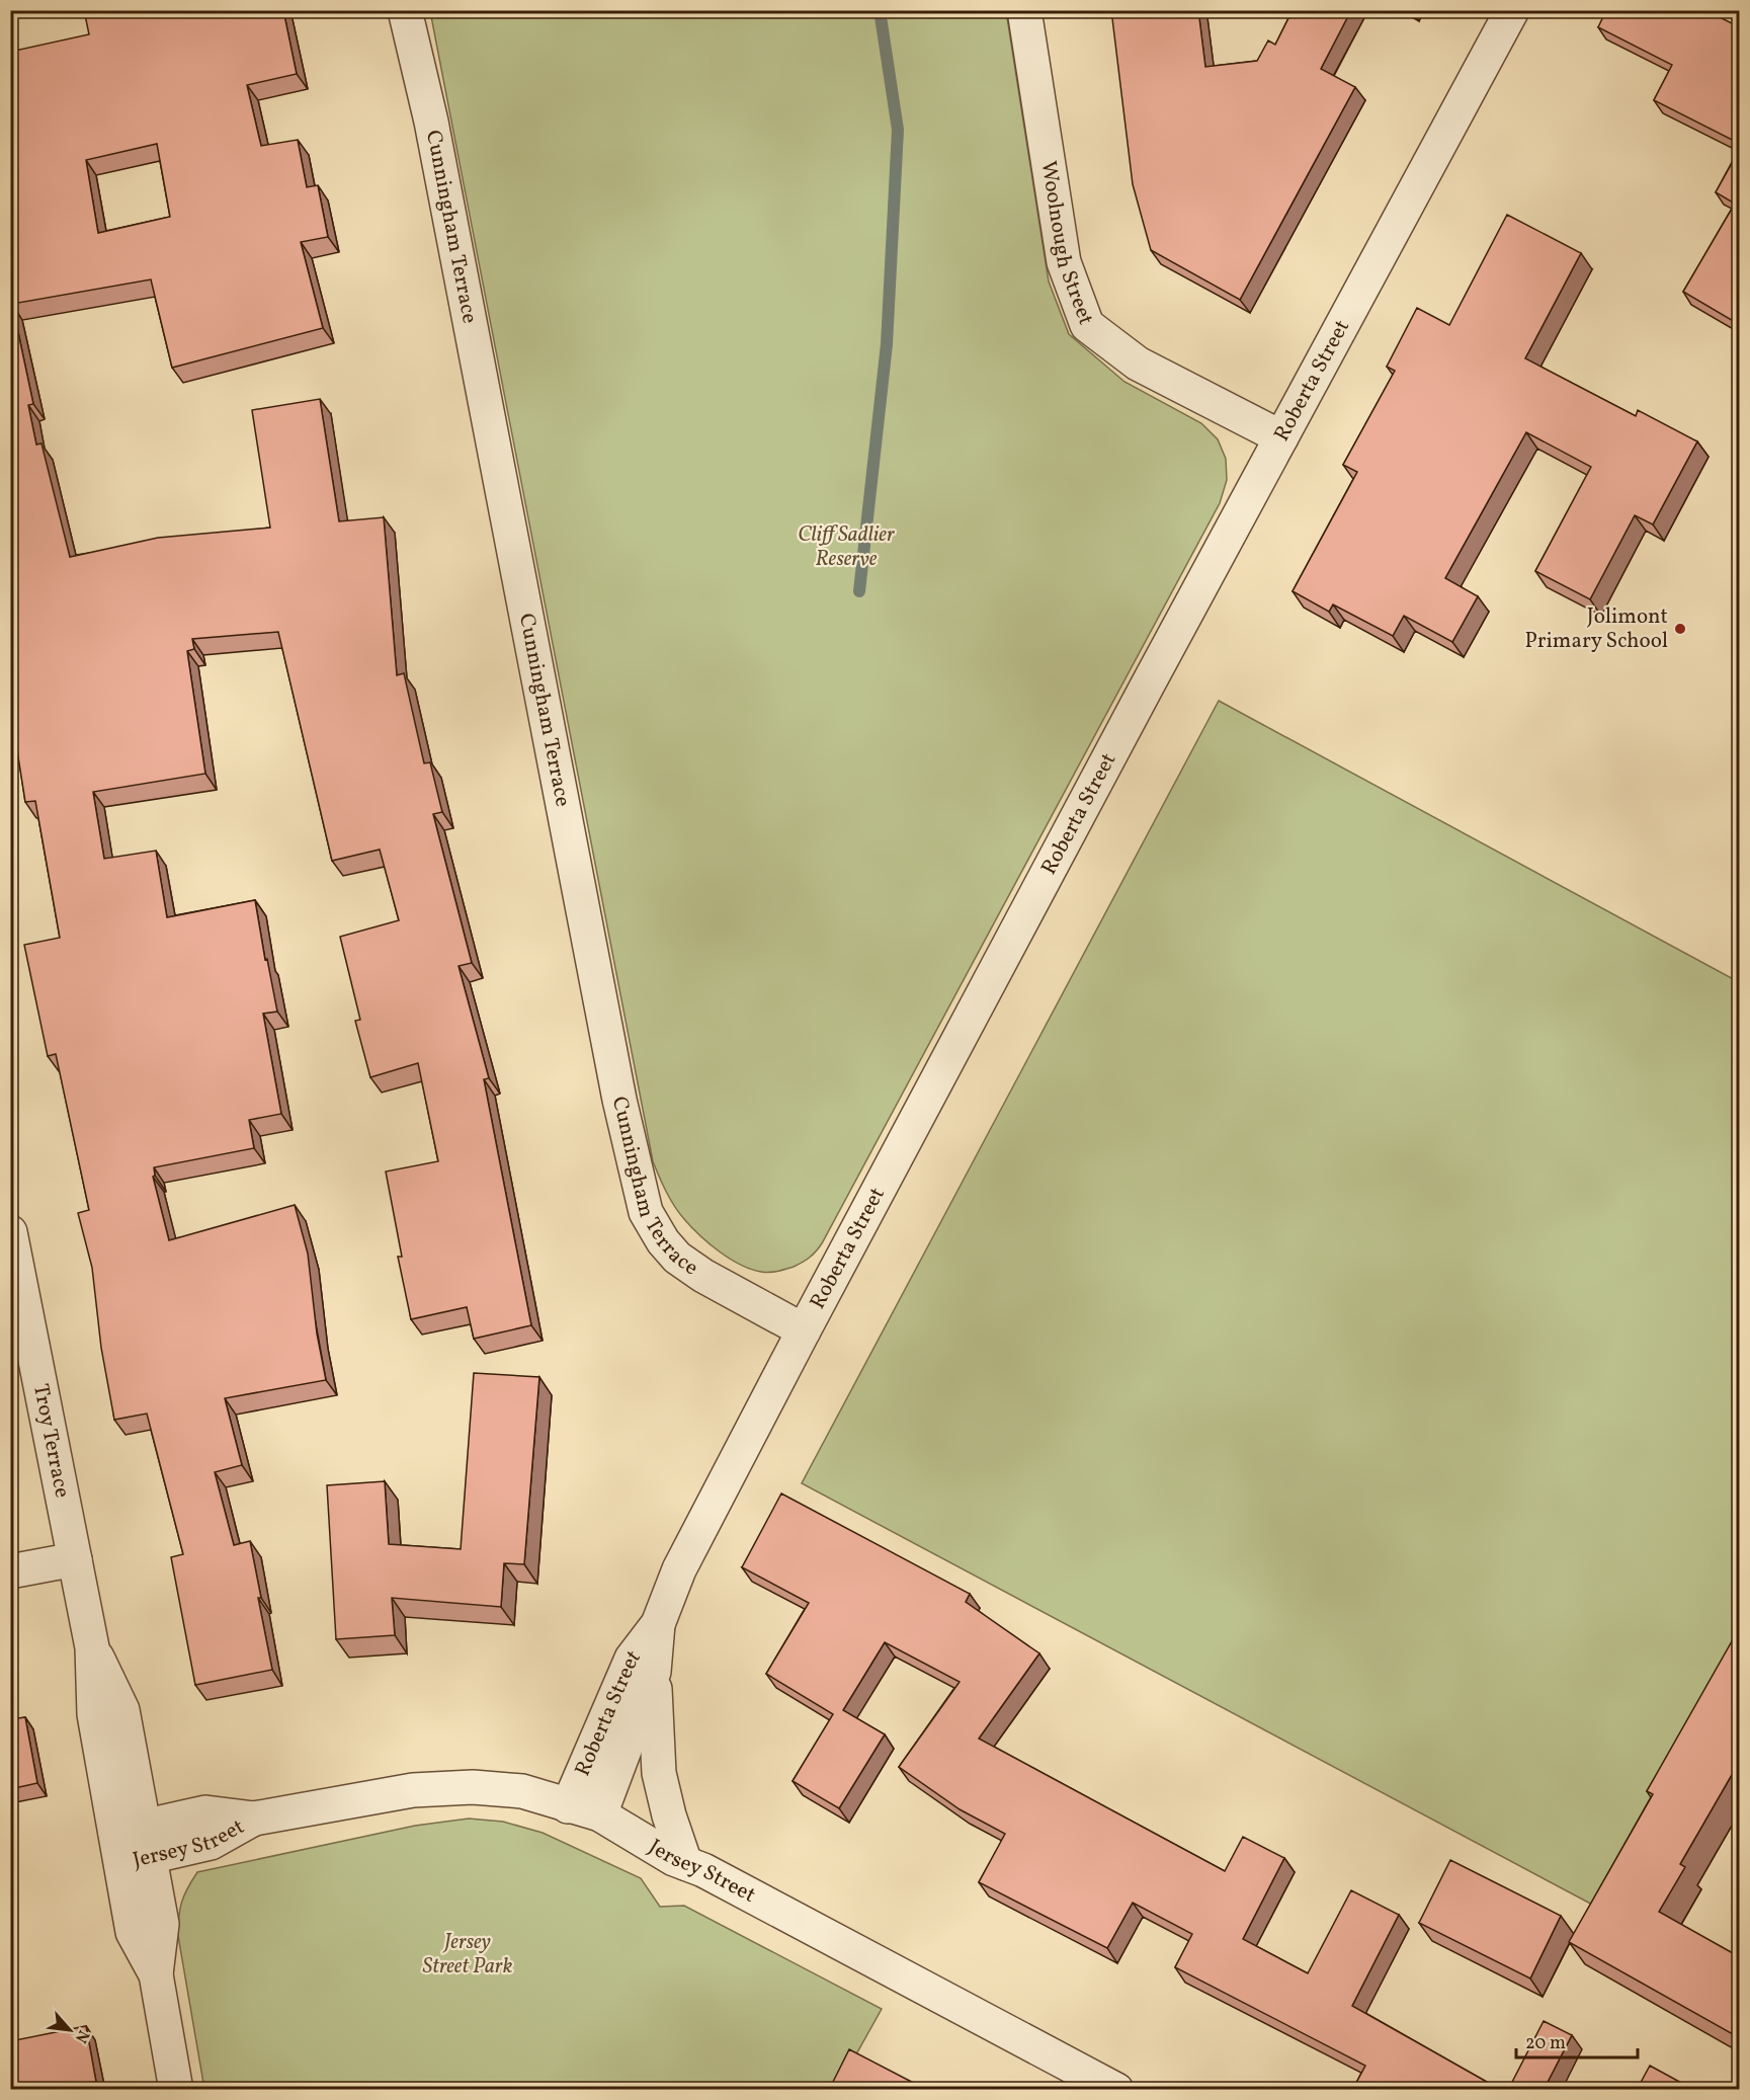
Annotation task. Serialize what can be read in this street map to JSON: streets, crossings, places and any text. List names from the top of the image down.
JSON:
{
  "streets": {
    "street": [
      "Cunningham Terrace",
      "Woolnough Street",
      "Roberta Street",
      "Troy Terrace",
      "Jersey Street"
    ]
  },
  "crossings": [
    ["Cunningham Terrace", "Roberta Street"],
    ["Woolnough Street", "Roberta Street"],
    ["Roberta Street", "Jersey Street"],
    ["Troy Terrace", "Jersey Street"]
  ],
  "parks": ["Cliff Sadlier Reserve", "Jersey Street Park"],
  "places": ["Jolimont Primary School"],
  "scale_bar": "20 m",
  "north": "bottom right"
}
